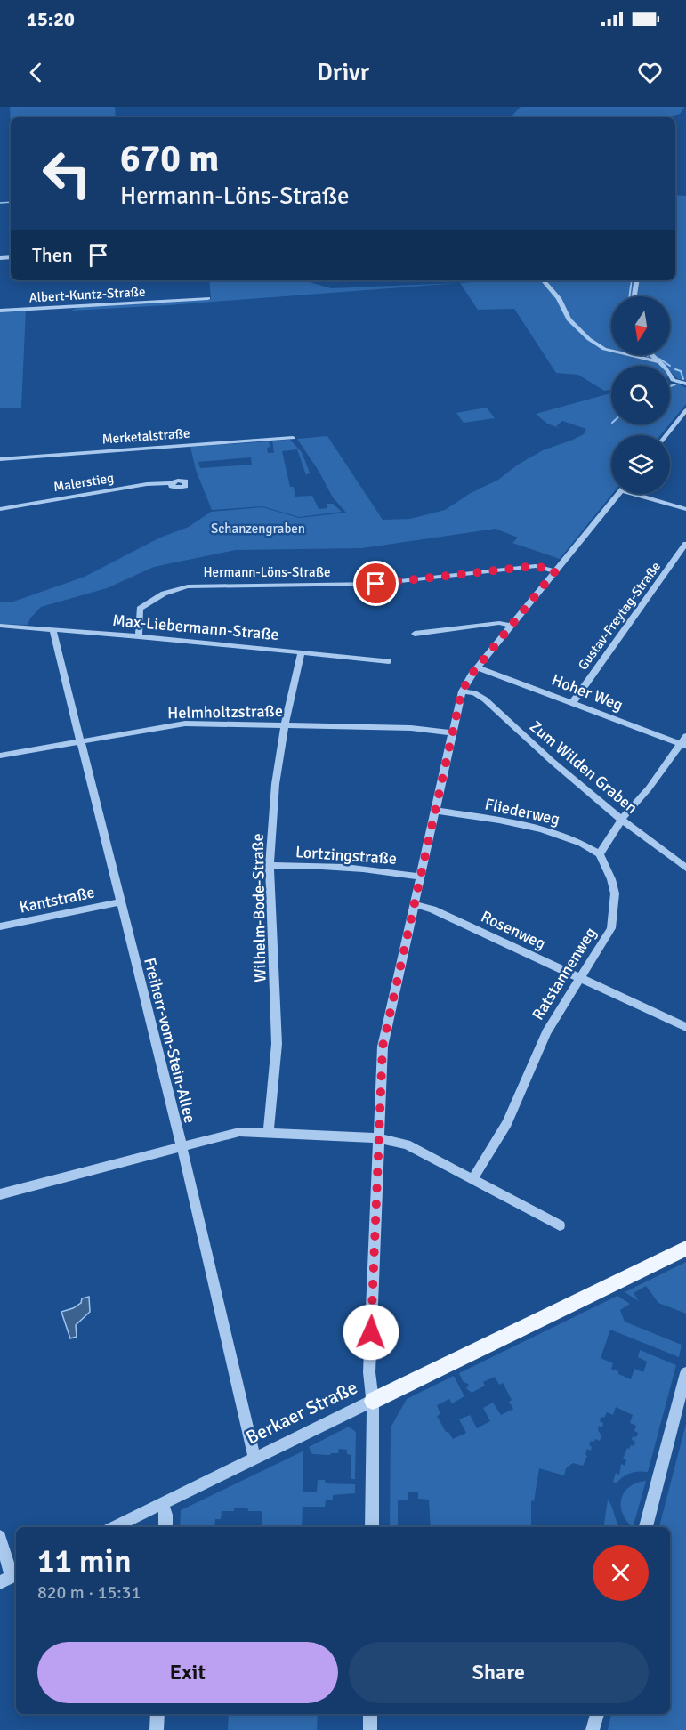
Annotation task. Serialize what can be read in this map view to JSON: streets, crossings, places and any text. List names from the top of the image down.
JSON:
{
  "streets": {
    "main road": ["Berkaer Straße"],
    "street": [
      "Albert-Kuntz-Straße",
      "Merketalstraße",
      "Malerstieg",
      "Hermann-Löns-Straße",
      "Gustav-Freytag-Straße",
      "Max-Liebermann-Straße",
      "Hoher Weg",
      "Helmholtzstraße",
      "Zum Wilden Graben",
      "Fliederweg",
      "Lortzingstraße",
      "Kantstraße",
      "Wilhelm-Bode-Straße",
      "Rosenweg",
      "Ratstannenweg",
      "Freiherr-vom-Stein-Allee"
    ]
  },
  "crossings": [
    ["Hermann-Löns-Straße", "Max-Liebermann-Straße"],
    ["Gustav-Freytag-Straße", "Hoher Weg"],
    ["Max-Liebermann-Straße", "Wilhelm-Bode-Straße"],
    ["Max-Liebermann-Straße", "Freiherr-vom-Stein-Allee"],
    ["Helmholtzstraße", "Wilhelm-Bode-Straße"],
    ["Helmholtzstraße", "Freiherr-vom-Stein-Allee"],
    ["Fliederweg", "Ratstannenweg"],
    ["Lortzingstraße", "Wilhelm-Bode-Straße"],
    ["Kantstraße", "Freiherr-vom-Stein-Allee"],
    ["Rosenweg", "Ratstannenweg"],
    ["Freiherr-vom-Stein-Allee", "Berkaer Straße"]
  ],
  "parks": ["Schanzengraben"],
  "north": "bottom",
  "page": {
    "status": "15:20",
    "header": "Drivr",
    "turn": ["670 m", "Hermann-Löns-Straße"],
    "then": "Then",
    "heading": ["11 min", "820 m · 15:31"],
    "buttons": ["Exit", "Share"]
  }
}
